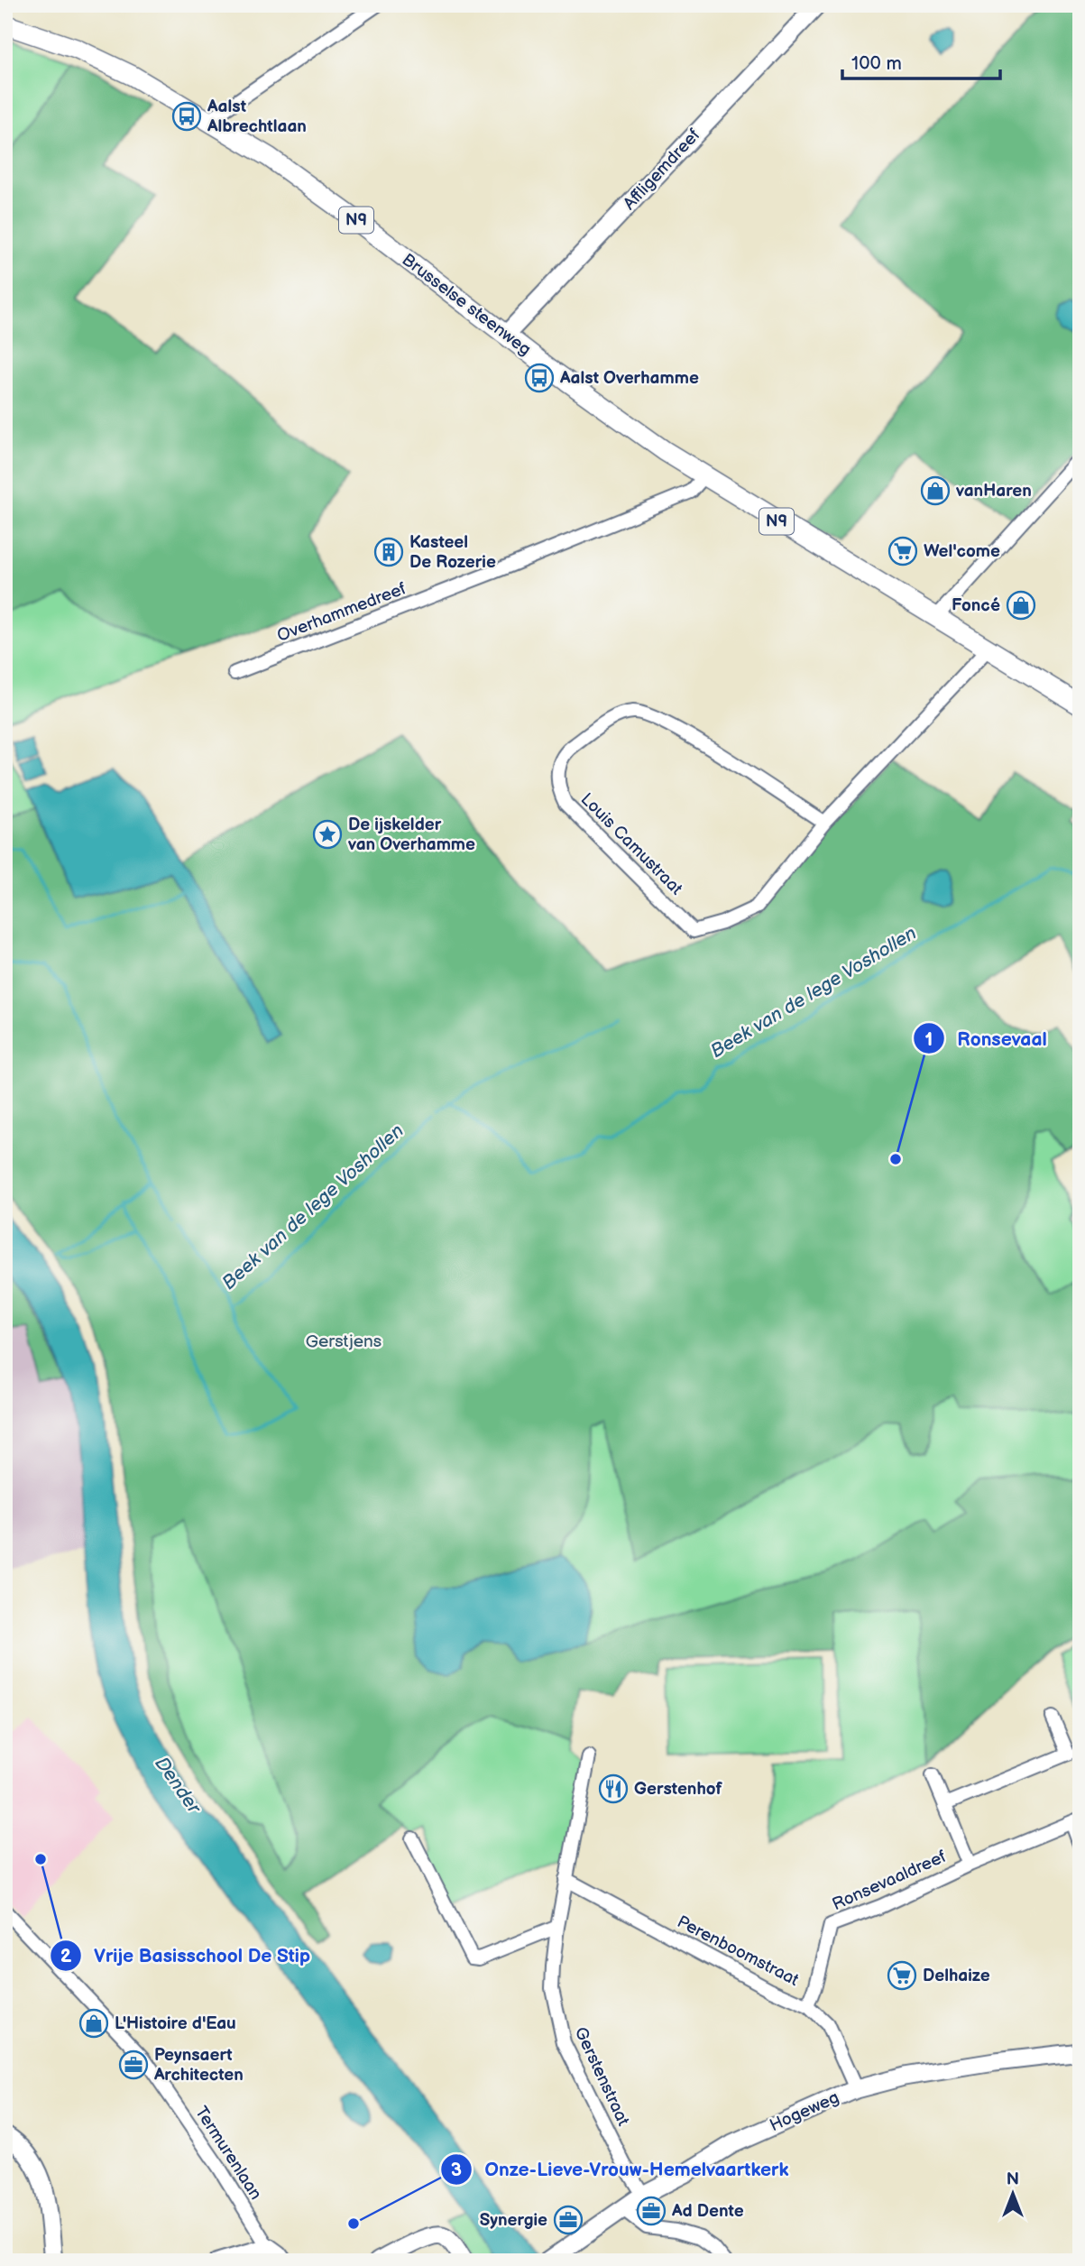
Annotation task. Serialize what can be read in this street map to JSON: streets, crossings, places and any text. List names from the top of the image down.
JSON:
{
  "streets": {
    "main road": ["N9", "Brusselse steenweg"],
    "street": [
      "Affligemdreef",
      "Overhammedreef",
      "Louis Camustraat",
      "Ronsevaaldreef",
      "Perenboomstraat",
      "Gerstenstraat",
      "Hogeweg",
      "Termurenlaan"
    ]
  },
  "crossings": [
    ["Affligemdreef", "Brusselse steenweg"],
    ["Brusselse steenweg", "Overhammedreef"],
    ["Brusselse steenweg", "Louis Camustraat"],
    ["Ronsevaaldreef", "Perenboomstraat"],
    ["Perenboomstraat", "Gerstenstraat"],
    ["Perenboomstraat", "Hogeweg"],
    ["Gerstenstraat", "Hogeweg"]
  ],
  "water": ["Beek van de lege Voshollen", "Dender"],
  "parks": ["Gerstjens"],
  "places": {
    "bus stop": ["Aalst Albrechtlaan", "Aalst Overhamme"],
    "shop": ["vanHaren", "Foncé", "L'Histoire d'Eau"],
    "supermarket": ["Wel'come", "Delhaize"],
    "building": ["Kasteel De Rozerie"],
    "place": ["De ijskelder van Overhamme"],
    "other": ["Ronsevaal", "Vrije Basisschool De Stip", "Onze-Lieve-Vrouw-Hemelvaartkerk"],
    "restaurant": ["Gerstenhof"],
    "office": ["Peynsaert Architecten", "Ad Dente", "Synergie"]
  },
  "scale_bar": "100 m",
  "north": "top"
}
